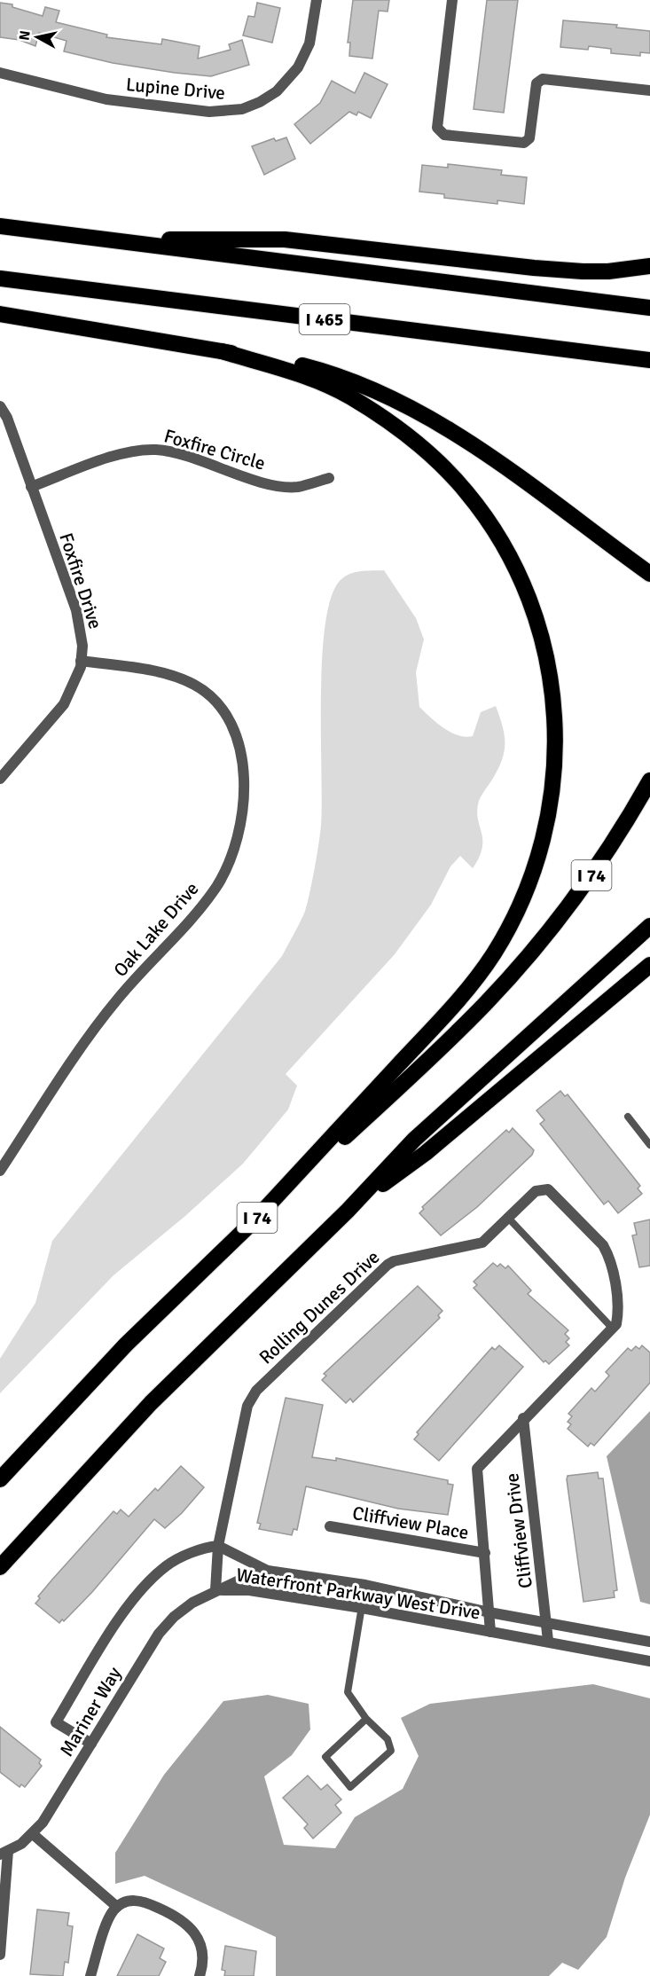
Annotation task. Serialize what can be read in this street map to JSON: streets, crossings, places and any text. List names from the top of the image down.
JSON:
{
  "streets": {
    "highway": ["I 465", "I 74"],
    "street": [
      "Lupine Drive",
      "Foxfire Circle",
      "Foxfire Drive",
      "Oak Lake Drive",
      "Rolling Dunes Drive",
      "Cliffview Place",
      "Cliffview Drive",
      "Waterfront Parkway West Drive",
      "Mariner Way"
    ]
  },
  "crossings": [
    ["Foxfire Circle", "Foxfire Drive"],
    ["Foxfire Drive", "Oak Lake Drive"],
    ["Rolling Dunes Drive", "Cliffview Drive"],
    ["Rolling Dunes Drive", "Waterfront Parkway West Drive"],
    ["Rolling Dunes Drive", "Mariner Way"],
    ["Cliffview Place", "Cliffview Drive"],
    ["Cliffview Drive", "Waterfront Parkway West Drive"],
    ["Waterfront Parkway West Drive", "Mariner Way"]
  ],
  "north": "left"
}
